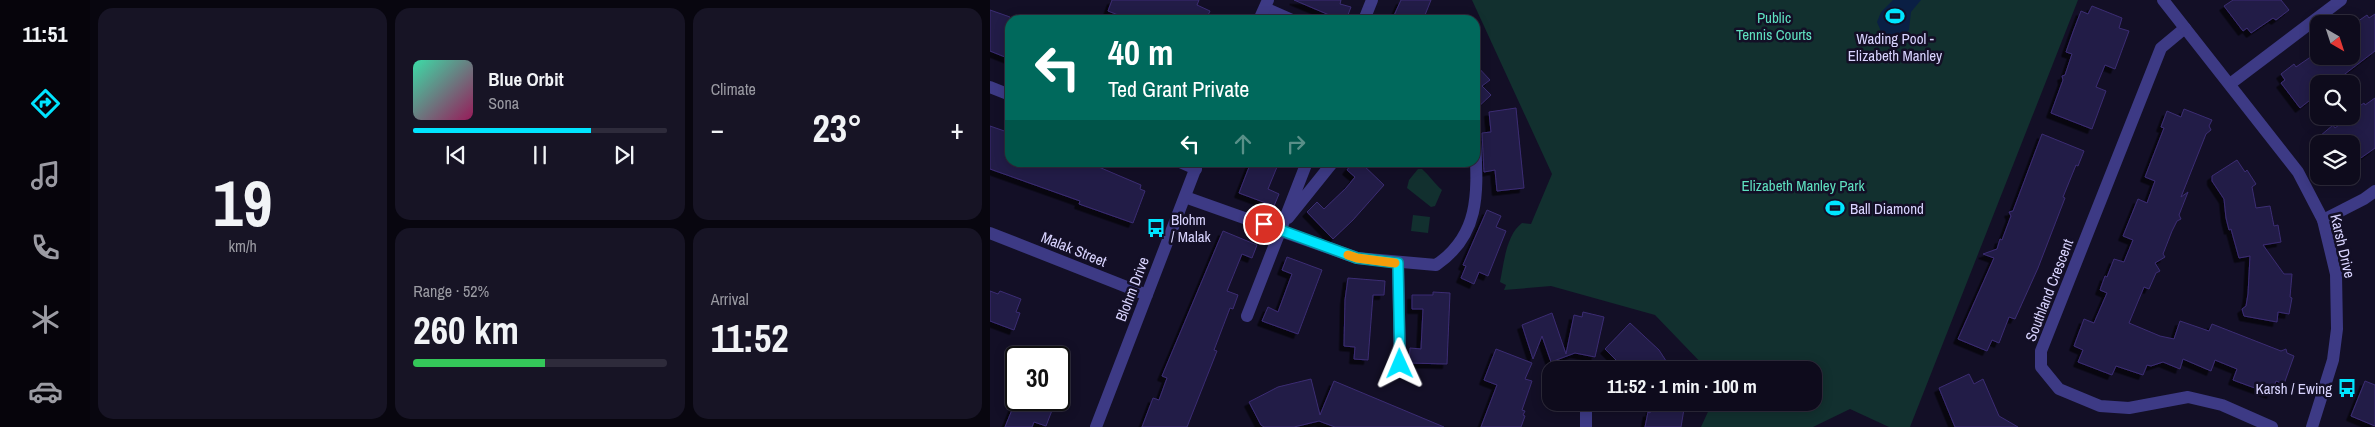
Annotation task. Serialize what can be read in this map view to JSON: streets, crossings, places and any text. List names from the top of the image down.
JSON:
{
  "streets": {
    "street": [
      "Karsh Drive",
      "Malak Street",
      "Blohm Drive",
      "Southland Crescent"
    ]
  },
  "crossings": [
    ["Karsh Drive", "Southland Crescent"],
    ["Malak Street", "Blohm Drive"]
  ],
  "parks": ["Public Tennis Courts", "Elizabeth Manley Park"],
  "places": {
    "sports": ["Wading Pool - Elizabeth Manley", "Ball Diamond"],
    "bus stop": ["Blohm / Malak", "Karsh / Ewing"]
  },
  "north": "bottom right",
  "page": {
    "tabs": "11:51",
    "tile": [
      ["19", "km/h"],
      "Climate",
      ["Range · 52%", "260 km"],
      ["Arrival", "11:52"]
    ],
    "turn": ["40 m", "Ted Grant Private"],
    "song": ["Blue Orbit", "Sona"],
    "heat": ["−", "23°", "+"],
    "limit": "30",
    "trip": "11:52 · 1 min · 100 m"
  }
}
